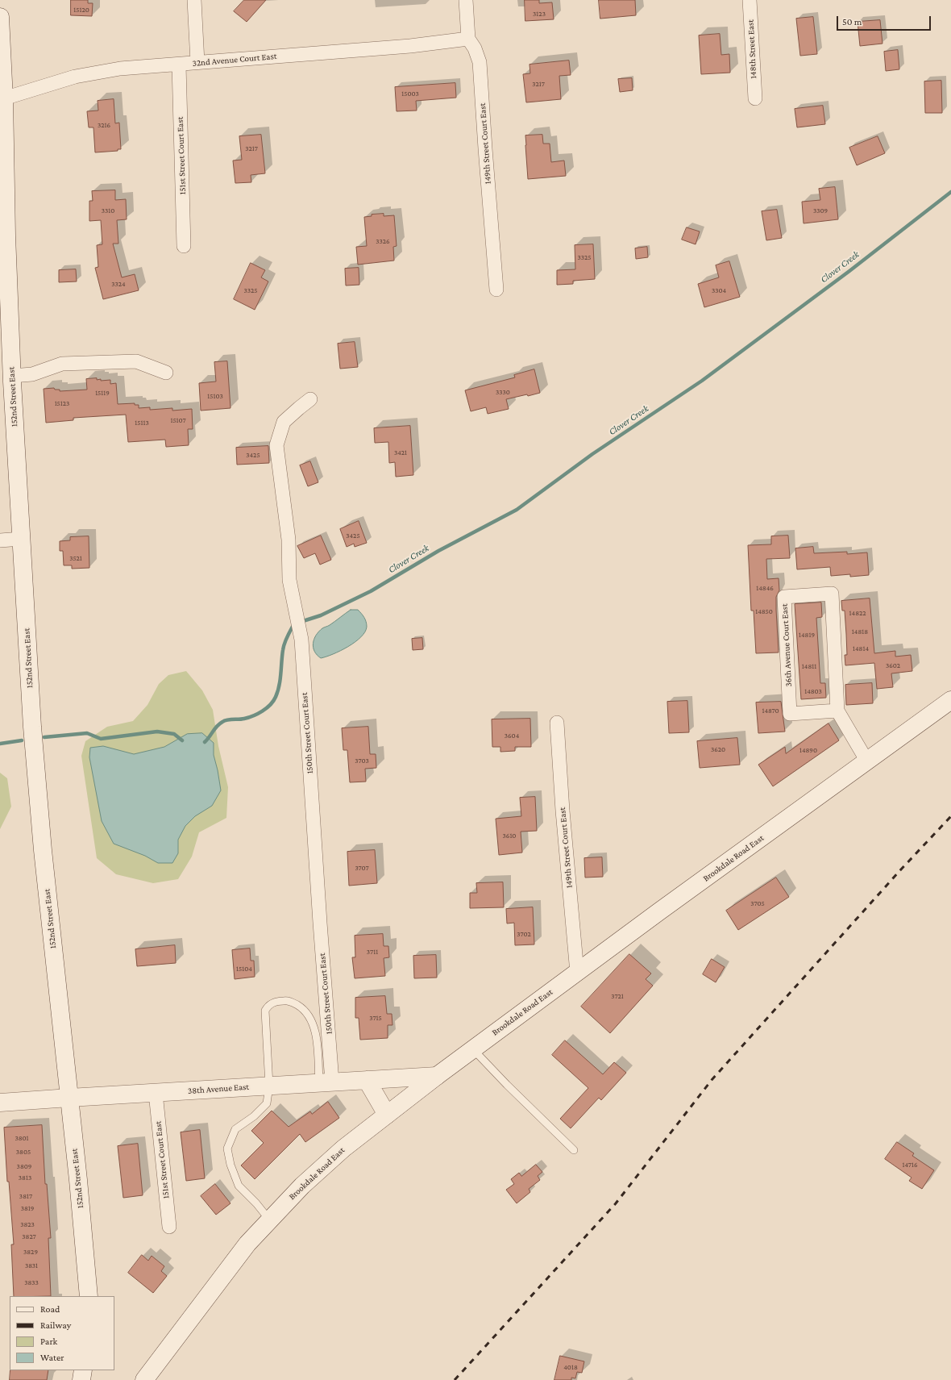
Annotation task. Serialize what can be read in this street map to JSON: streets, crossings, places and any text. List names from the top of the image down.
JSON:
{
  "streets": {
    "main road": ["152nd Street East", "Brookdale Road East", "38th Avenue East"],
    "street": [
      "148th Street East",
      "32nd Avenue Court East",
      "149th Street Court East",
      "151st Street Court East",
      "36th Avenue Court East",
      "150th Street Court East"
    ]
  },
  "crossings": [
    ["32nd Avenue Court East", "149th Street Court East"],
    ["32nd Avenue Court East", "151st Street Court East"],
    ["32nd Avenue Court East", "152nd Street East"],
    ["149th Street Court East", "Brookdale Road East"],
    ["151st Street Court East", "38th Avenue East"],
    ["152nd Street East", "38th Avenue East"],
    ["36th Avenue Court East", "Brookdale Road East"],
    ["150th Street Court East", "38th Avenue East"],
    ["Brookdale Road East", "38th Avenue East"]
  ],
  "water": ["Clover Creek"],
  "house_numbers": [
    "15120",
    "3123",
    "3217",
    "15003",
    "3216",
    "3217",
    "3310",
    "3309",
    "3326",
    "3325",
    "3324",
    "3325",
    "3304",
    "3330",
    "15119",
    "15103",
    "15123",
    "15107",
    "15113",
    "3421",
    "3425",
    "3425",
    "3521",
    "14846",
    "14850",
    "14822",
    "14818",
    "14819",
    "14814",
    "3602",
    "14811",
    "14803",
    "14870",
    "3604",
    "3620",
    "14890",
    "3703",
    "3610",
    "3707",
    "3705",
    "3702",
    "3711",
    "15104",
    "3721",
    "3715",
    "3801",
    "3805",
    "14716",
    "3809",
    "3813",
    "3817",
    "3819",
    "3823",
    "3827",
    "3829",
    "3831",
    "3833",
    "4018"
  ],
  "legend": [
    "Road",
    "Railway",
    "Park",
    "Water"
  ],
  "scale_bar": "50 m"
}
